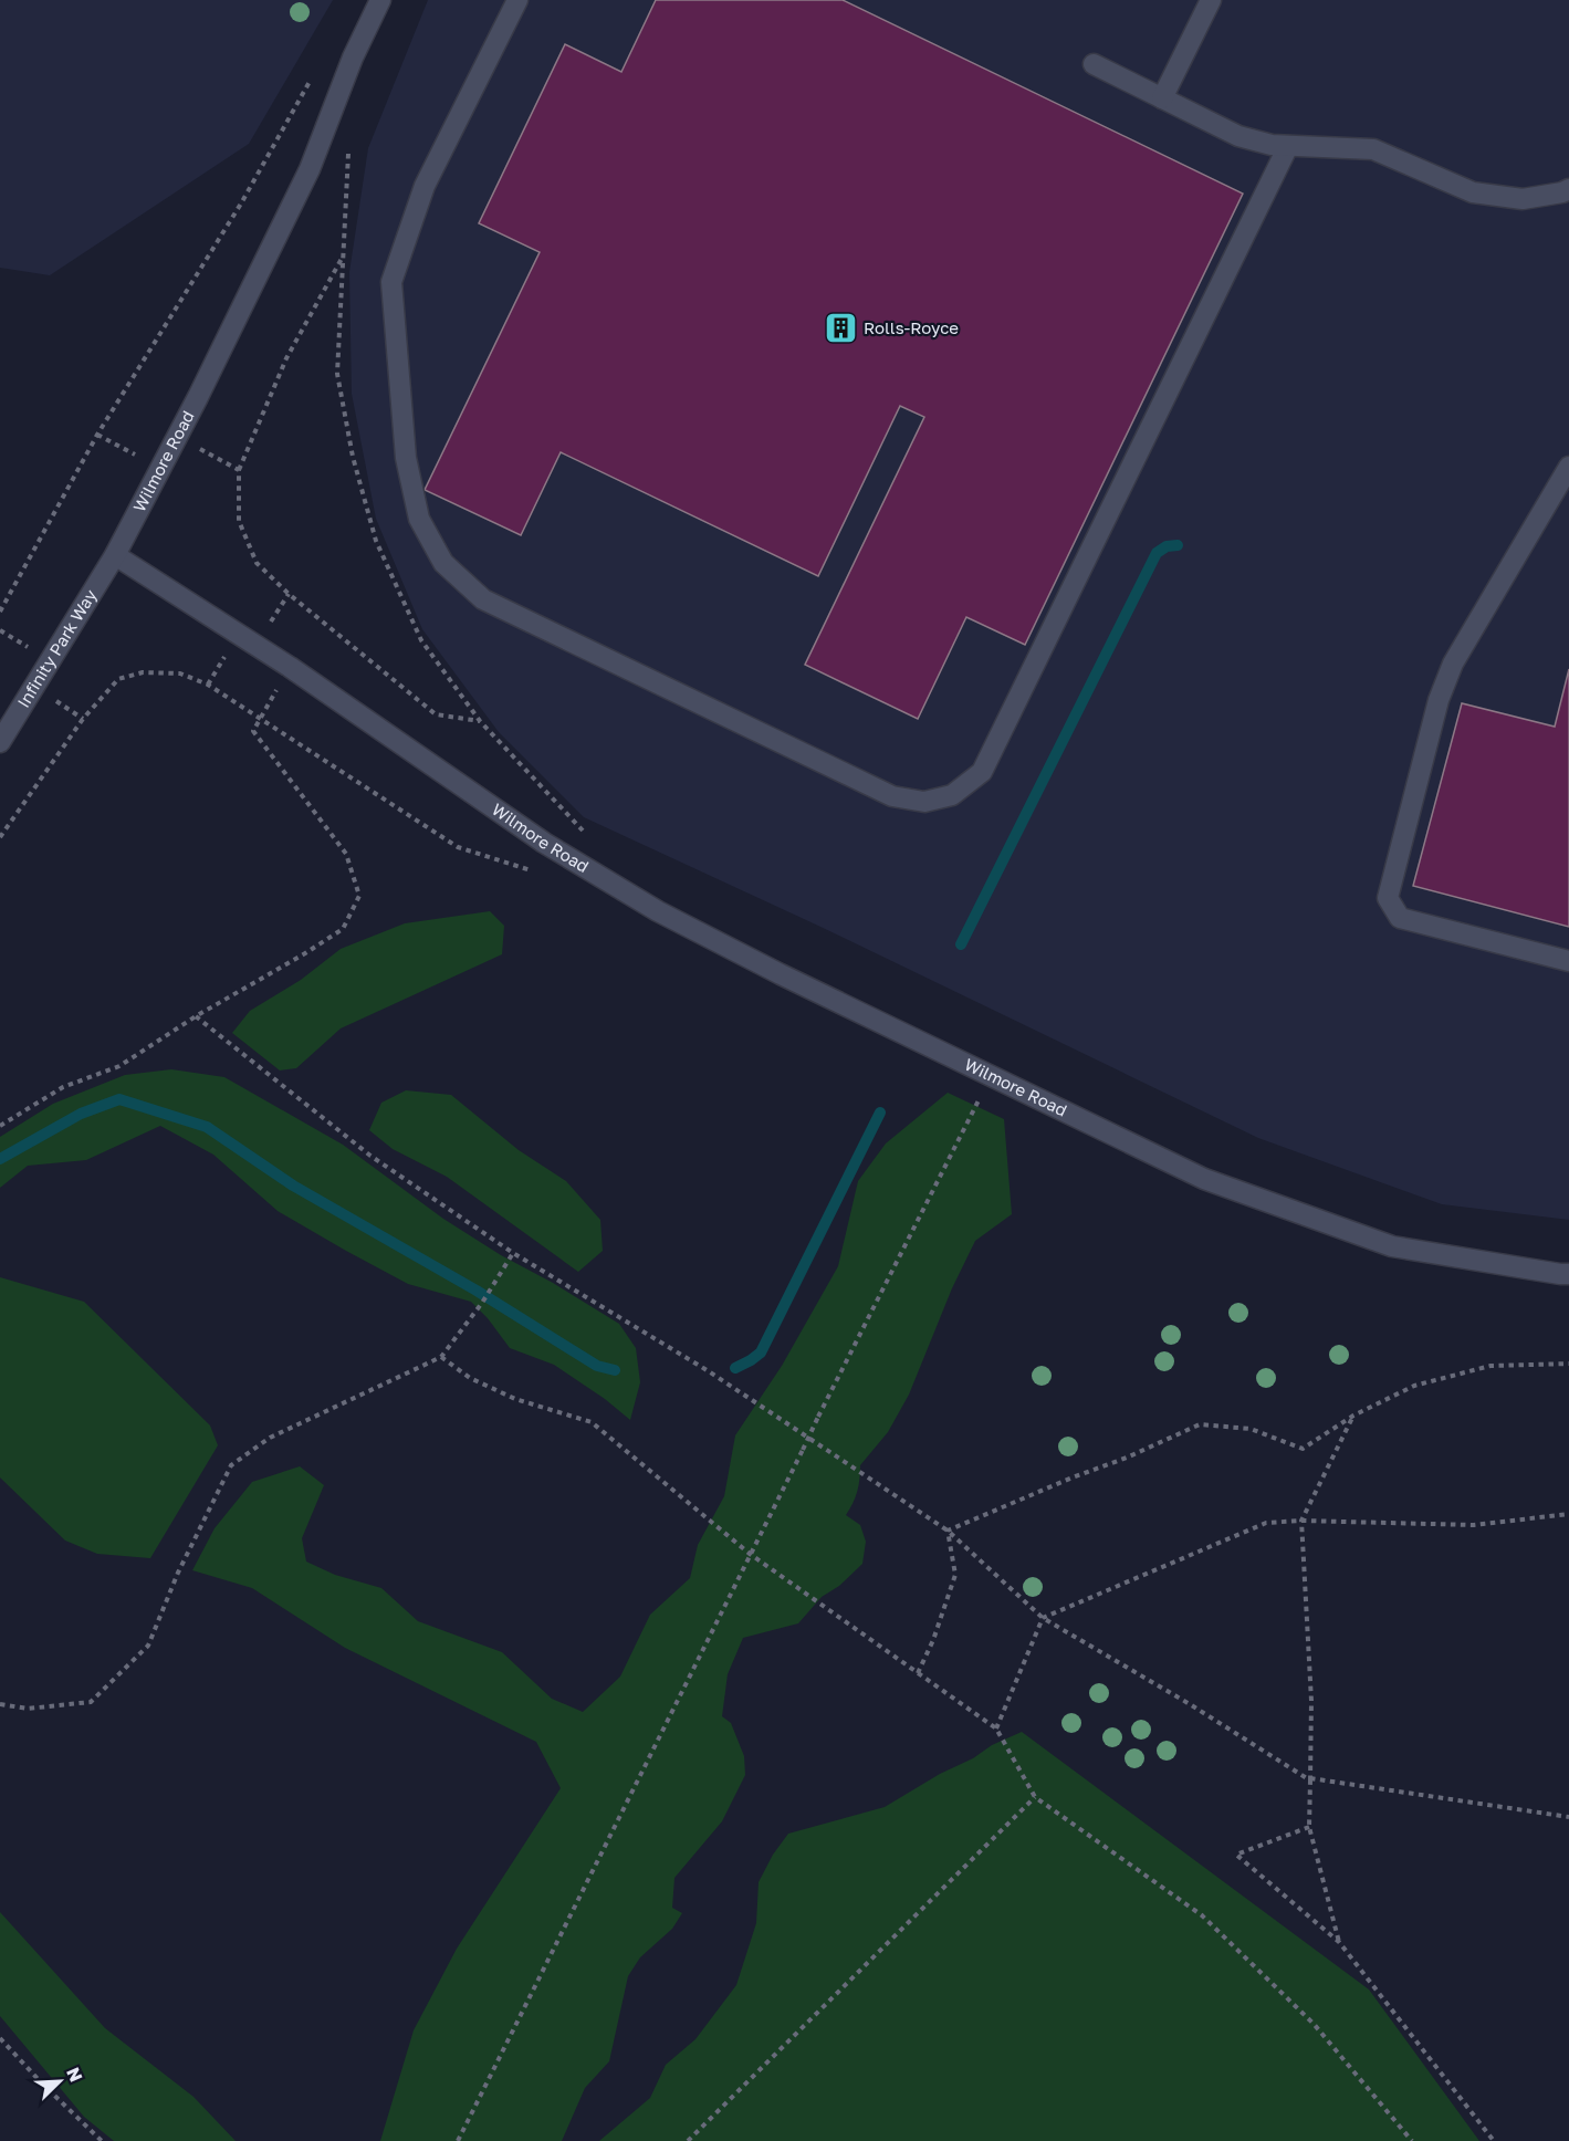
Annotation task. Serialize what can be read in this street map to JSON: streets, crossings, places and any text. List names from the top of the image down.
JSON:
{
  "streets": {
    "street": ["Wilmore Road", "Infinity Park Way"]
  },
  "crossings": [
    ["Wilmore Road", "Infinity Park Way"]
  ],
  "places": {
    "building": ["Rolls-Royce"]
  },
  "north": "top right"
}
